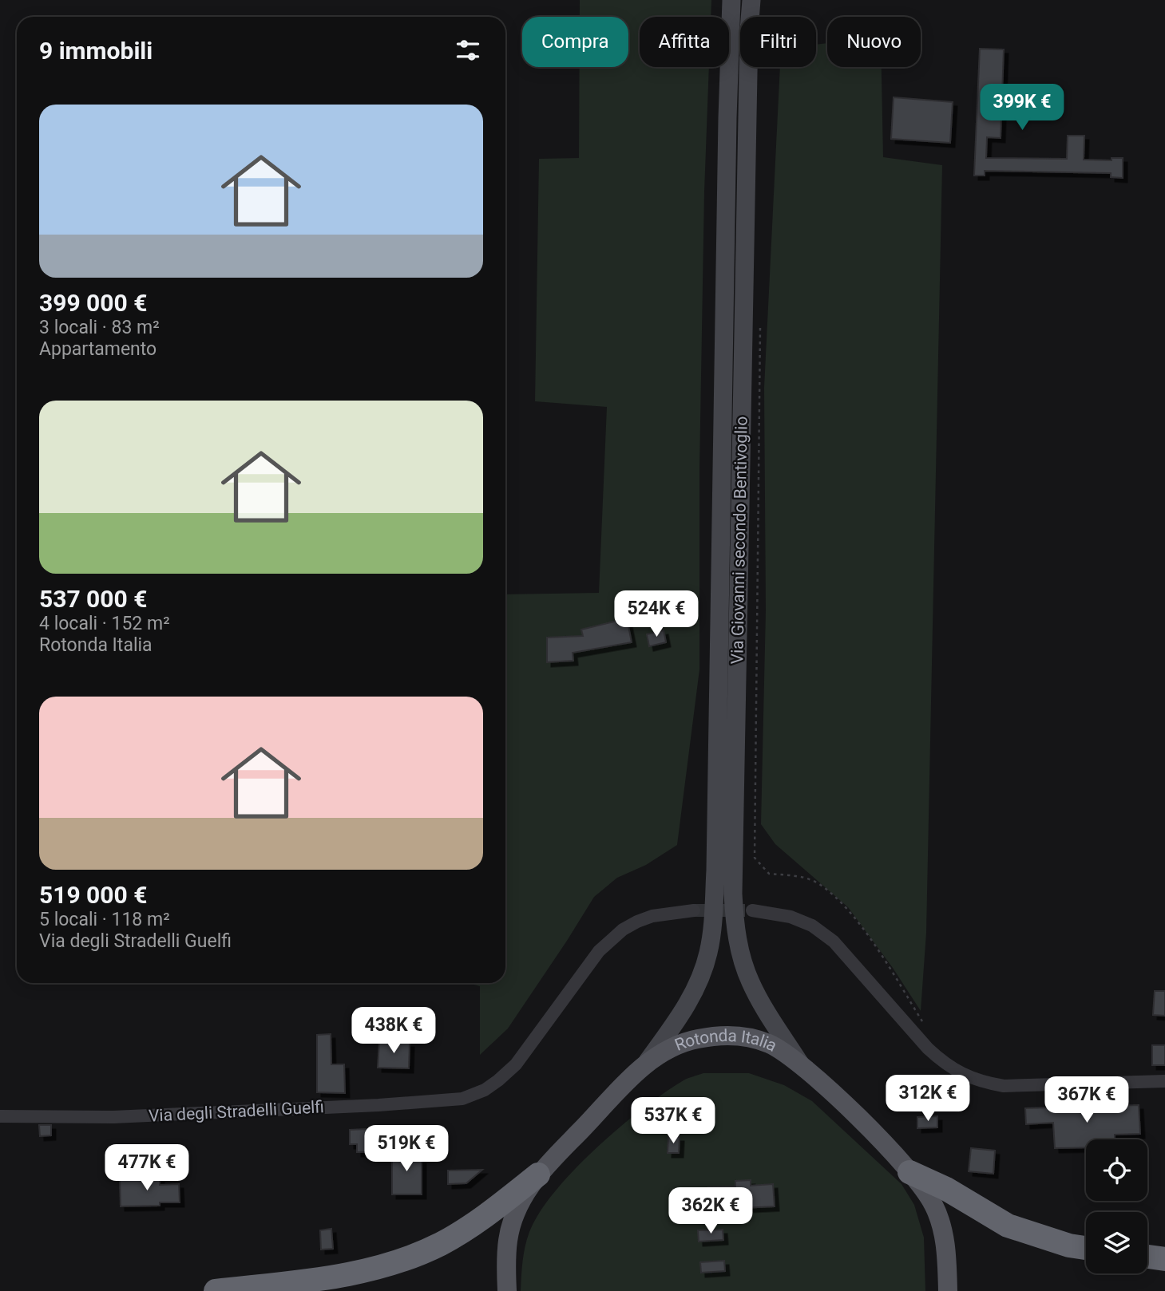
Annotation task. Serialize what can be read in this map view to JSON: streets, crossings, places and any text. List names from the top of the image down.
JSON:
{
  "streets": {
    "main road": ["Rotonda Italia"],
    "street": ["Via Giovanni secondo Bentivoglio", "Via degli Stradelli Guelfi"]
  },
  "crossings": [
    ["Via Giovanni secondo Bentivoglio", "Rotonda Italia"]
  ],
  "page": {
    "chip": [
      "Compra",
      "Affitta",
      "Filtri",
      "Nuovo"
    ],
    "heading": "9 immobili",
    "price": [
      "399K €",
      "524K €",
      "438K €",
      "312K €",
      "367K €",
      "537K €",
      "519K €",
      "477K €",
      "362K €"
    ],
    "list": [
      {
        "name": "399 000 €",
        "note": "3 locali · 83 m² · Appartamento"
      },
      {
        "name": "537 000 €",
        "note": "4 locali · 152 m² · Rotonda Italia"
      },
      {
        "name": "519 000 €",
        "note": "5 locali · 118 m² · Via degli Stradelli Guelfi"
      }
    ]
  }
}
